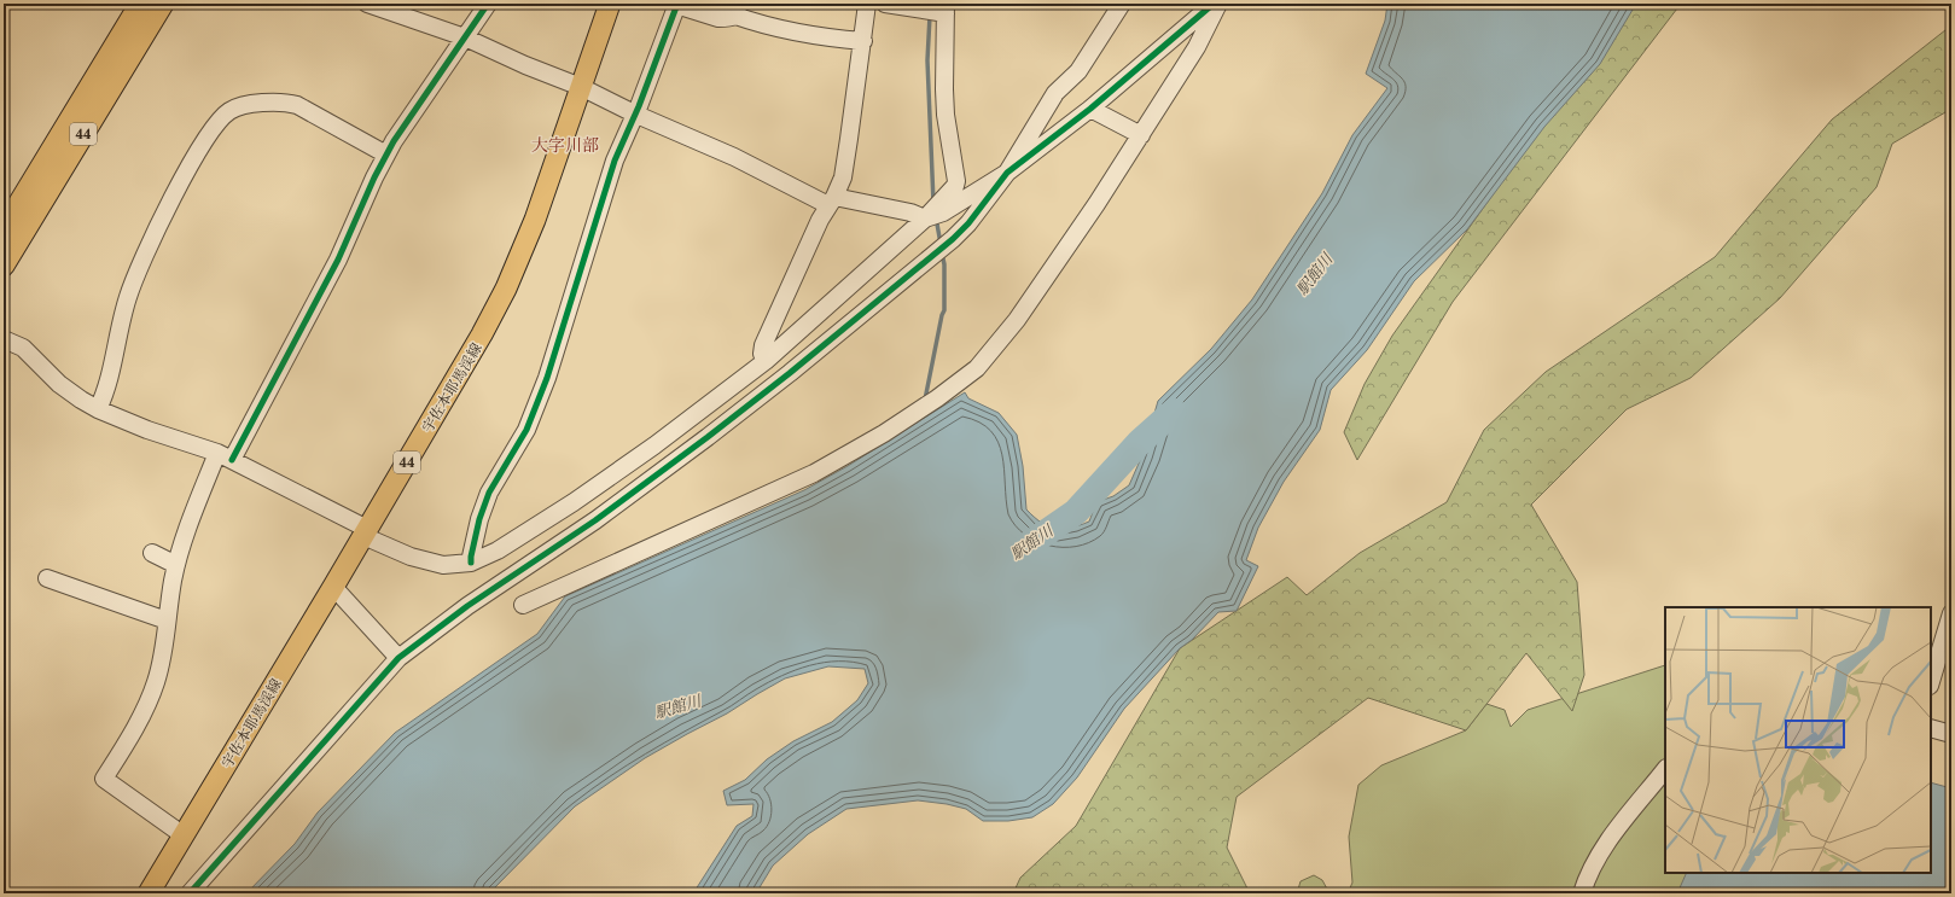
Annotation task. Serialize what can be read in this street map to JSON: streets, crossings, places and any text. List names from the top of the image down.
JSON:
{
  "streets": {
    "main road": ["44", "宇佐本耶馬渓線"]
  },
  "districts": ["大字川部"],
  "water": ["駅館川"]
}
